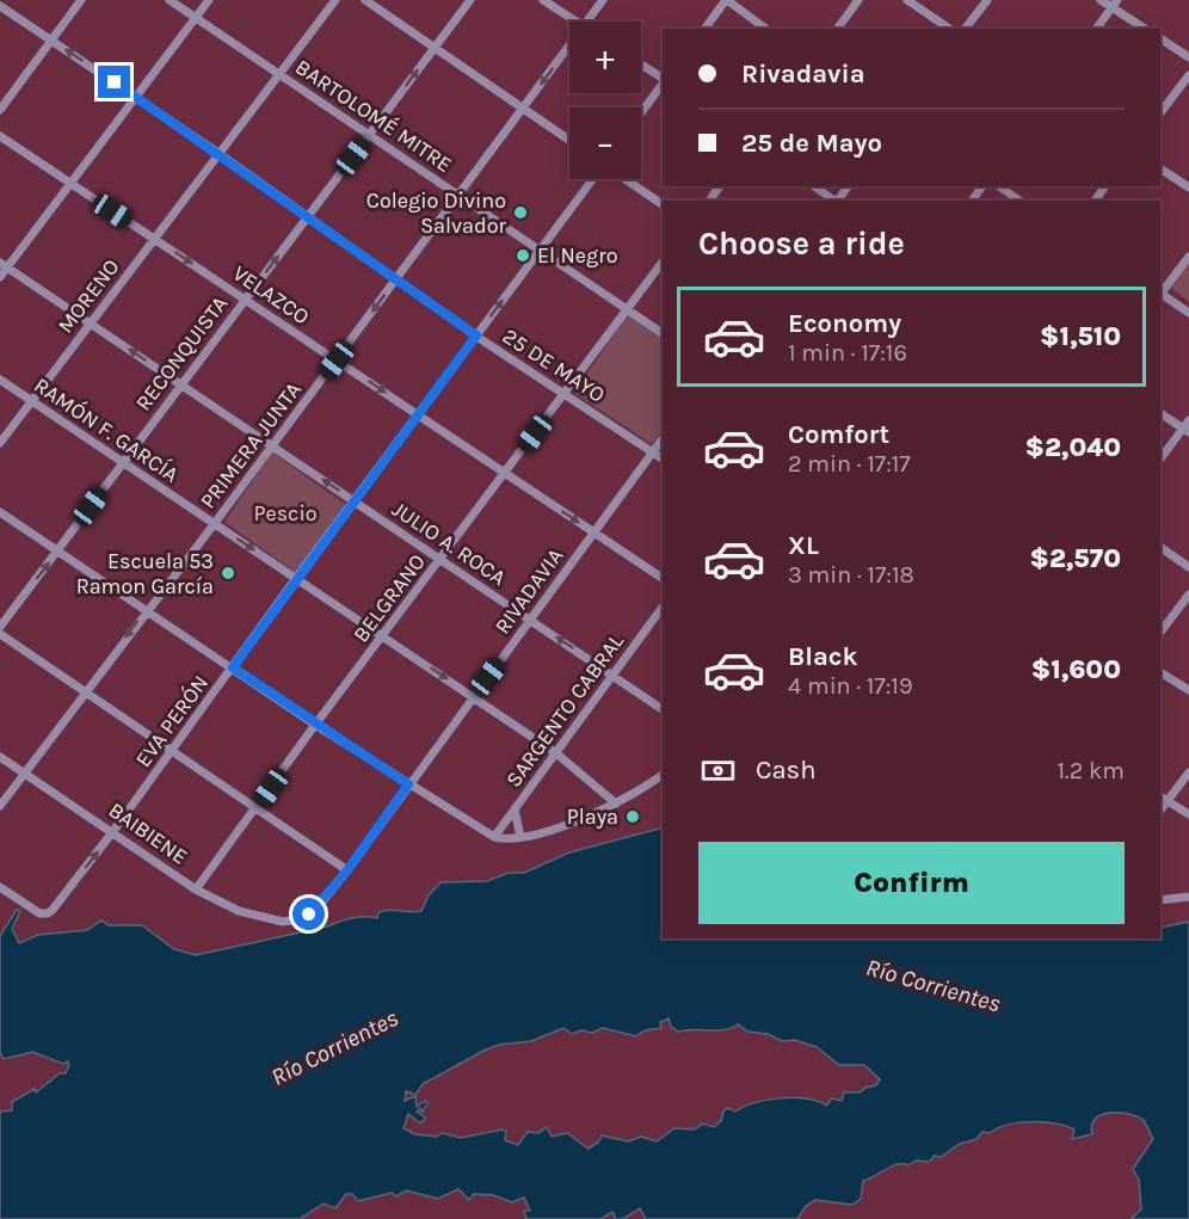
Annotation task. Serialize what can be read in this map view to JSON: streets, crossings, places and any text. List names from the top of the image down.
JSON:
{
  "streets": {
    "street": [
      "BARTOLOMÉ MITRE",
      "VELAZCO",
      "MORENO",
      "RECONQUISTA",
      "25 DE MAYO",
      "RAMÓN F. GARCÍA",
      "PRIMERA JUNTA",
      "JULIO A. ROCA",
      "RIVADAVIA",
      "BELGRANO",
      "SARGENTO CABRAL",
      "EVA PERÓN",
      "BAIBIENE"
    ]
  },
  "crossings": [
    ["BARTOLOMÉ MITRE", "MORENO"],
    ["BARTOLOMÉ MITRE", "RECONQUISTA"],
    ["BARTOLOMÉ MITRE", "PRIMERA JUNTA"],
    ["BARTOLOMÉ MITRE", "BELGRANO"],
    ["BARTOLOMÉ MITRE", "EVA PERÓN"],
    ["VELAZCO", "MORENO"],
    ["VELAZCO", "RECONQUISTA"],
    ["VELAZCO", "PRIMERA JUNTA"],
    ["VELAZCO", "RIVADAVIA"],
    ["VELAZCO", "BELGRANO"],
    ["VELAZCO", "EVA PERÓN"],
    ["MORENO", "25 DE MAYO"],
    ["MORENO", "RAMÓN F. GARCÍA"],
    ["MORENO", "JULIO A. ROCA"],
    ["RECONQUISTA", "25 DE MAYO"],
    ["RECONQUISTA", "RAMÓN F. GARCÍA"],
    ["RECONQUISTA", "JULIO A. ROCA"],
    ["25 DE MAYO", "PRIMERA JUNTA"],
    ["25 DE MAYO", "RIVADAVIA"],
    ["25 DE MAYO", "BELGRANO"],
    ["25 DE MAYO", "EVA PERÓN"],
    ["RAMÓN F. GARCÍA", "PRIMERA JUNTA"],
    ["RAMÓN F. GARCÍA", "RIVADAVIA"],
    ["RAMÓN F. GARCÍA", "BELGRANO"],
    ["RAMÓN F. GARCÍA", "SARGENTO CABRAL"],
    ["RAMÓN F. GARCÍA", "EVA PERÓN"],
    ["PRIMERA JUNTA", "JULIO A. ROCA"],
    ["PRIMERA JUNTA", "BAIBIENE"],
    ["JULIO A. ROCA", "RIVADAVIA"],
    ["JULIO A. ROCA", "BELGRANO"],
    ["JULIO A. ROCA", "SARGENTO CABRAL"],
    ["JULIO A. ROCA", "EVA PERÓN"],
    ["RIVADAVIA", "BAIBIENE"],
    ["BELGRANO", "BAIBIENE"],
    ["EVA PERÓN", "BAIBIENE"]
  ],
  "one_way": ["VELAZCO", "RECONQUISTA", "JULIO A. ROCA"],
  "water": ["Río Corrientes"],
  "parks": ["Pescio"],
  "places": [
    "Colegio Divino Salvador",
    "El Negro",
    "Escuela 53 Ramon García",
    "Playa"
  ],
  "page": {
    "map_buttons": ["+", "−"],
    "banner": ["Rivadavia", "25 de Mayo"],
    "heading": "Choose a ride",
    "list": [
      {
        "name": "Economy",
        "note": "1 min · 17:16",
        "value": "$1,510"
      },
      {
        "name": "Comfort",
        "note": "2 min · 17:17",
        "value": "$2,040"
      },
      {
        "name": "XL",
        "note": "3 min · 17:18",
        "value": "$2,570"
      },
      {
        "name": "Black",
        "note": "4 min · 17:19",
        "value": "$1,600"
      }
    ],
    "pay": ["Cash", "1.2 km"],
    "buttons": "Confirm"
  }
}
